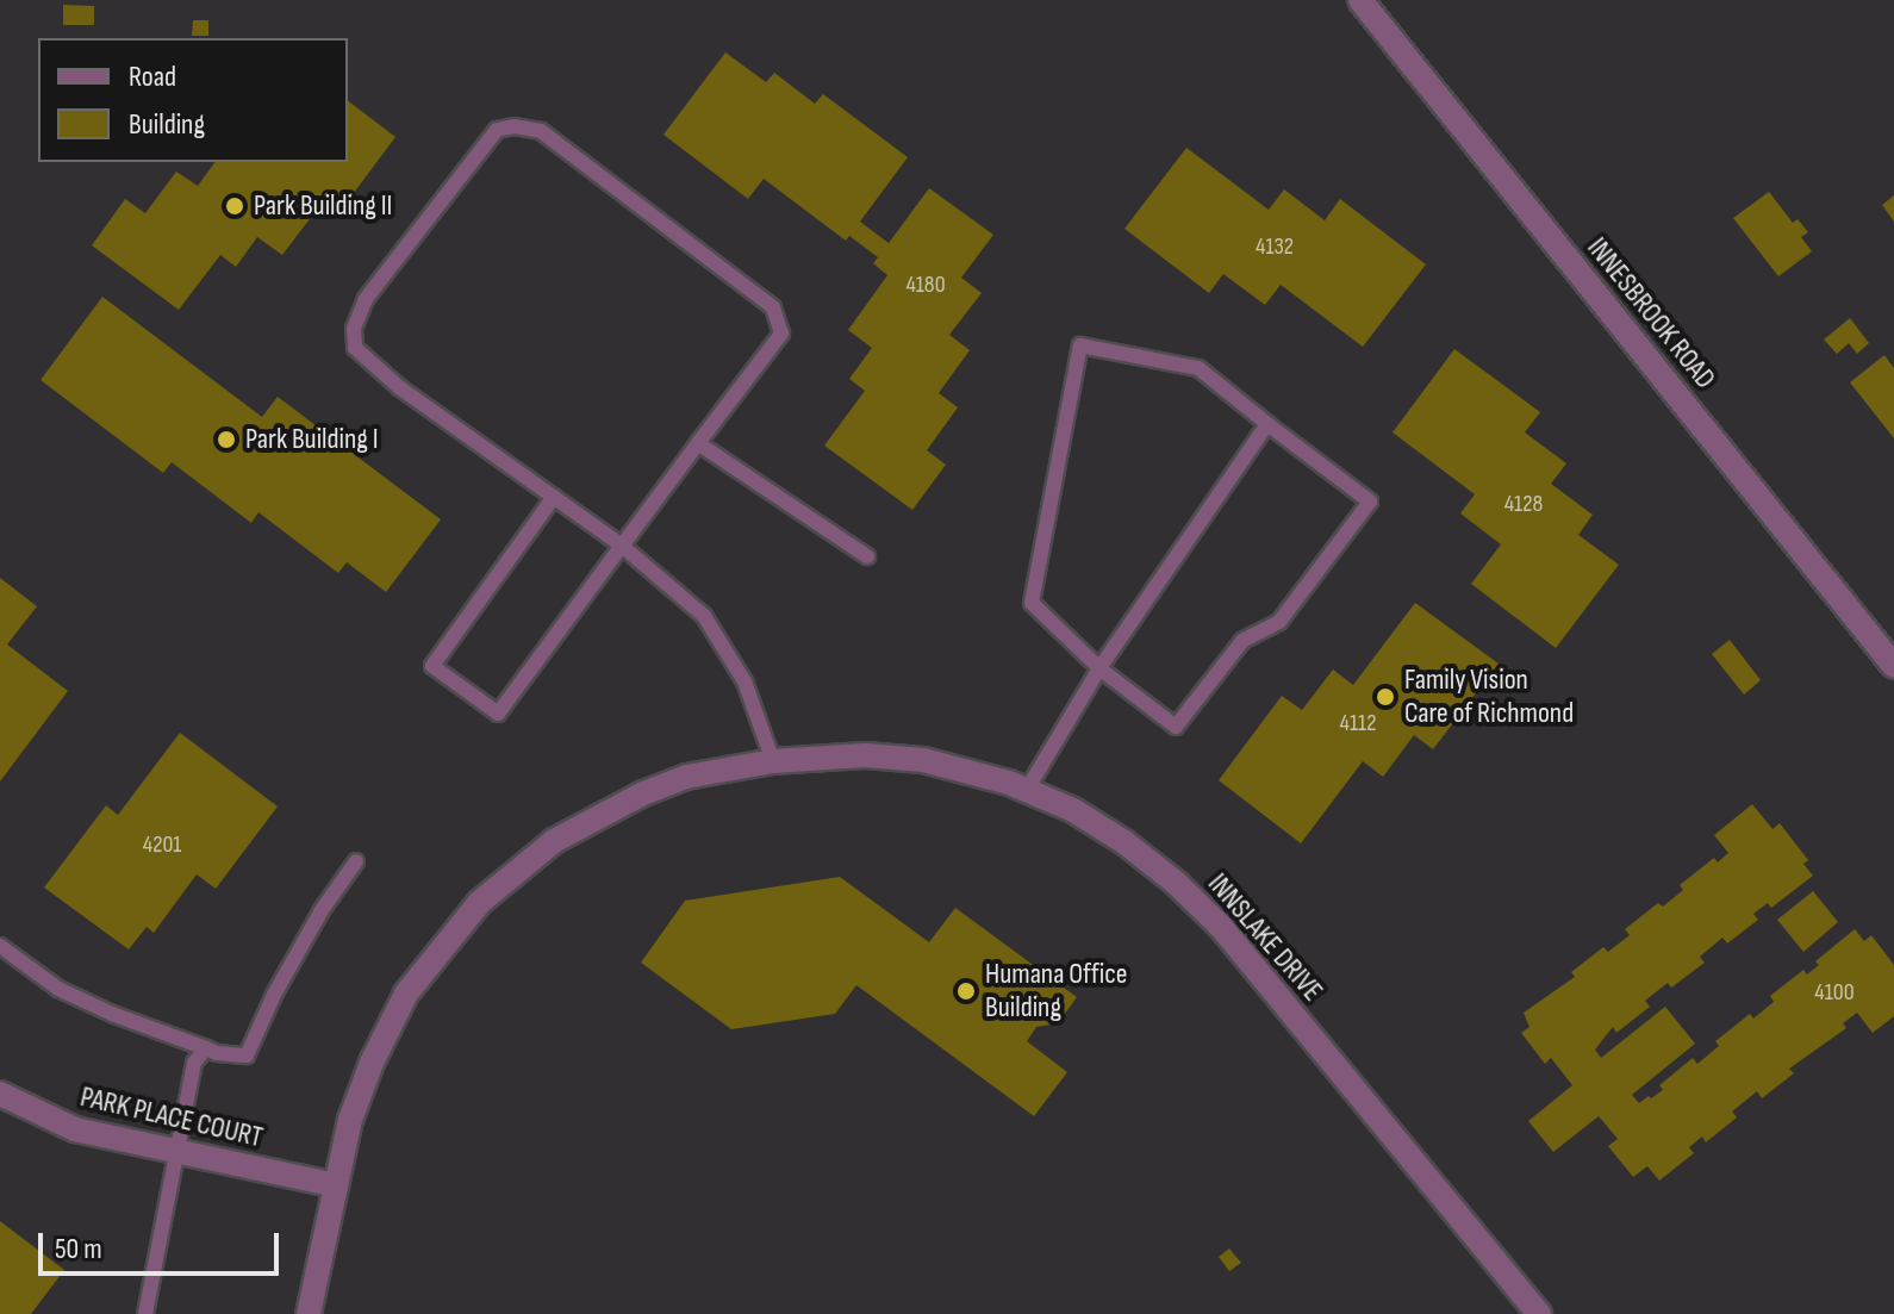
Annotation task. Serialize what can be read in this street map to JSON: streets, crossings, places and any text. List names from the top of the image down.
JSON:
{
  "streets": {
    "street": ["INNESBROOK ROAD", "INNSLAKE DRIVE", "PARK PLACE COURT"]
  },
  "crossings": [
    ["INNSLAKE DRIVE", "PARK PLACE COURT"]
  ],
  "places": [
    "Park Building II",
    "Park Building I",
    "Family Vision Care of Richmond",
    "Humana Office Building"
  ],
  "house_numbers": [
    "4132",
    "4180",
    "4128",
    "4112",
    "4201",
    "4100"
  ],
  "legend": ["Road", "Building"],
  "scale_bar": "50 m"
}
